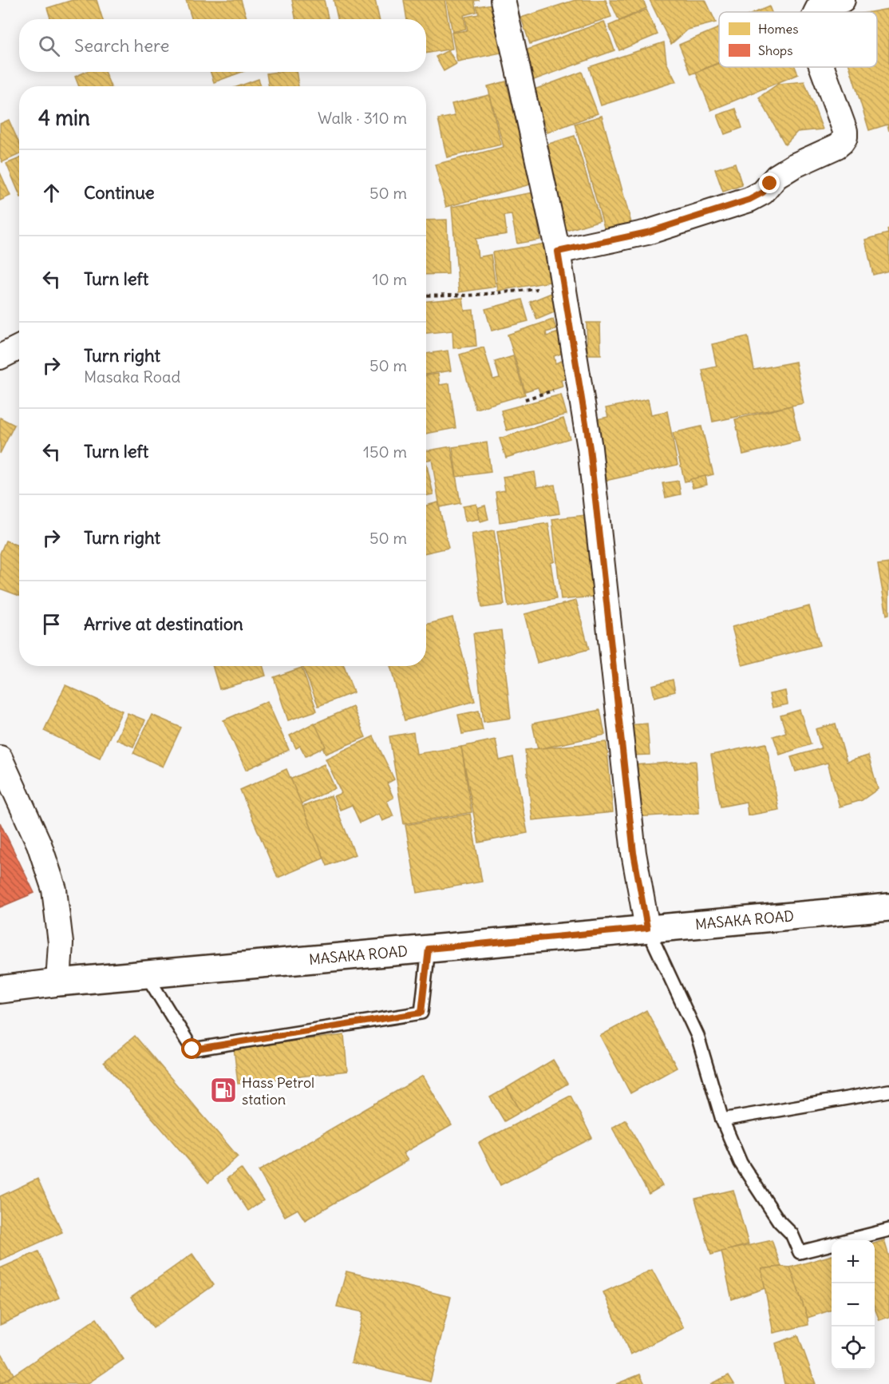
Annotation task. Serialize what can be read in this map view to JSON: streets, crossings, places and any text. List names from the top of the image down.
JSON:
{
  "streets": {
    "main road": ["MASAKA ROAD"]
  },
  "places": {
    "fuel station": ["Hass Petrol station"]
  },
  "legend": ["Homes", "Shops"],
  "page": {
    "search": "Search here",
    "heading": ["4 min", "Walk · 310 m"],
    "list": [
      ["Continue", "50 m"],
      ["Turn left", "10 m"],
      ["Turn right", "Masaka Road", "50 m"],
      ["Turn left", "150 m"],
      ["Turn right", "50 m"],
      "Arrive at destination"
    ],
    "map_buttons": ["+", "−"]
  }
}
